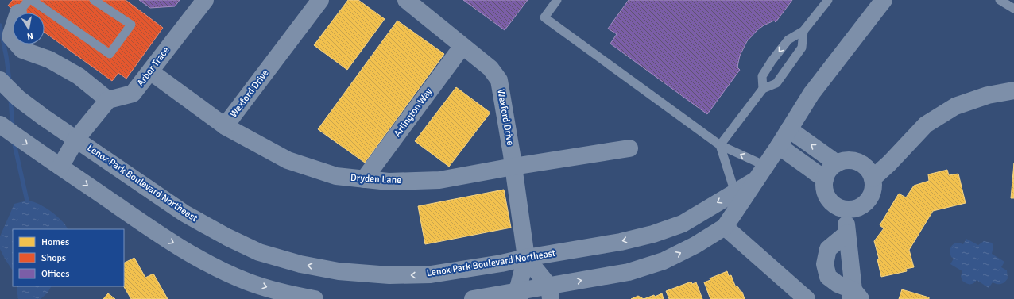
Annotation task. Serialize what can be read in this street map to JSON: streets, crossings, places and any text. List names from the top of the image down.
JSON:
{
  "streets": {
    "street": [
      "Arbor Trace",
      "Wexford Drive",
      "Arlington Way",
      "Dryden Lane",
      "Lenox Park Boulevard Northeast"
    ]
  },
  "crossings": [
    ["Arbor Trace", "Dryden Lane"],
    ["Wexford Drive", "Arlington Way"],
    ["Wexford Drive", "Dryden Lane"],
    ["Wexford Drive", "Lenox Park Boulevard Northeast"],
    ["Arlington Way", "Dryden Lane"]
  ],
  "legend": ["Homes", "Shops", "Offices"],
  "north": "bottom"
}
